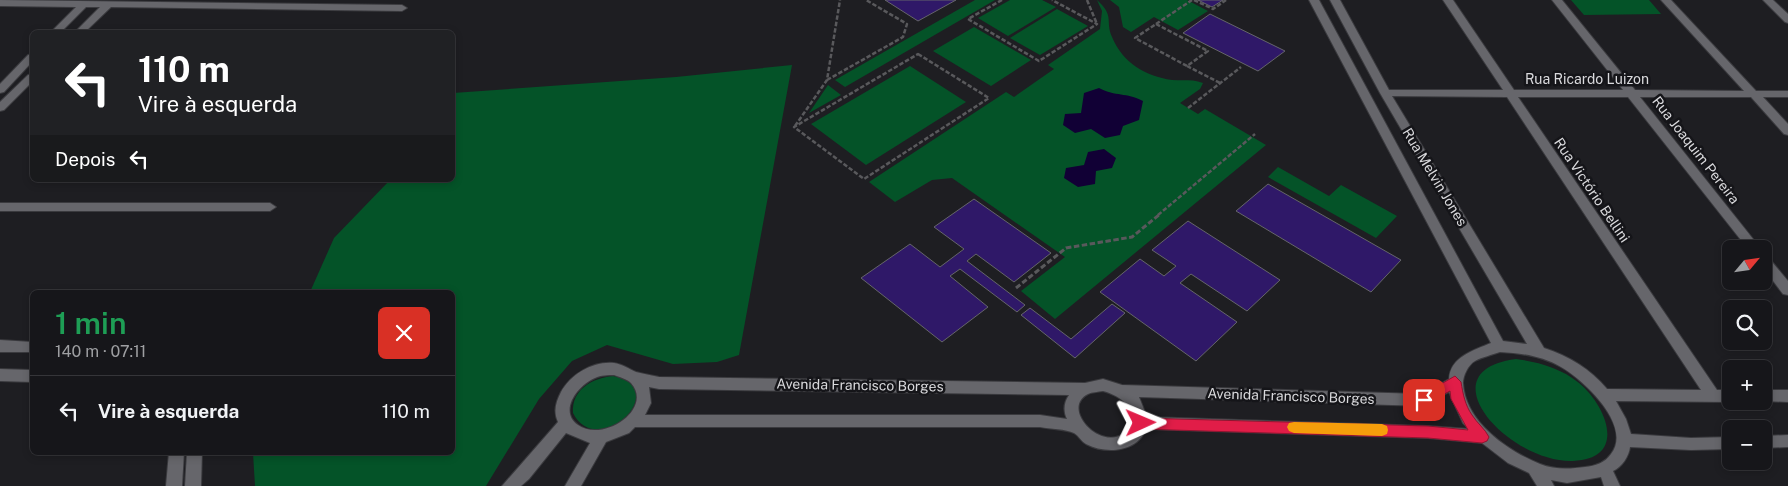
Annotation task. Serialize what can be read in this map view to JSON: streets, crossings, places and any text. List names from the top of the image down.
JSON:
{
  "streets": {
    "street": [
      "Rua Ricardo Luizon",
      "Rua Joaquim Pereira",
      "Rua Melvin Jones",
      "Rua Victório Bellini",
      "Avenida Francisco Borges"
    ]
  },
  "crossings": [
    ["Rua Ricardo Luizon", "Rua Joaquim Pereira"],
    ["Rua Ricardo Luizon", "Rua Melvin Jones"],
    ["Rua Ricardo Luizon", "Rua Victório Bellini"],
    ["Rua Melvin Jones", "Avenida Francisco Borges"]
  ],
  "north": "top right",
  "page": {
    "turn": ["110 m", "Vire à esquerda"],
    "then": "Depois",
    "map_buttons": ["+", "−"],
    "heading": ["1 min", "140 m · 07:11"],
    "list": [
      {
        "name": "Vire à esquerda",
        "value": "110 m"
      }
    ]
  }
}
